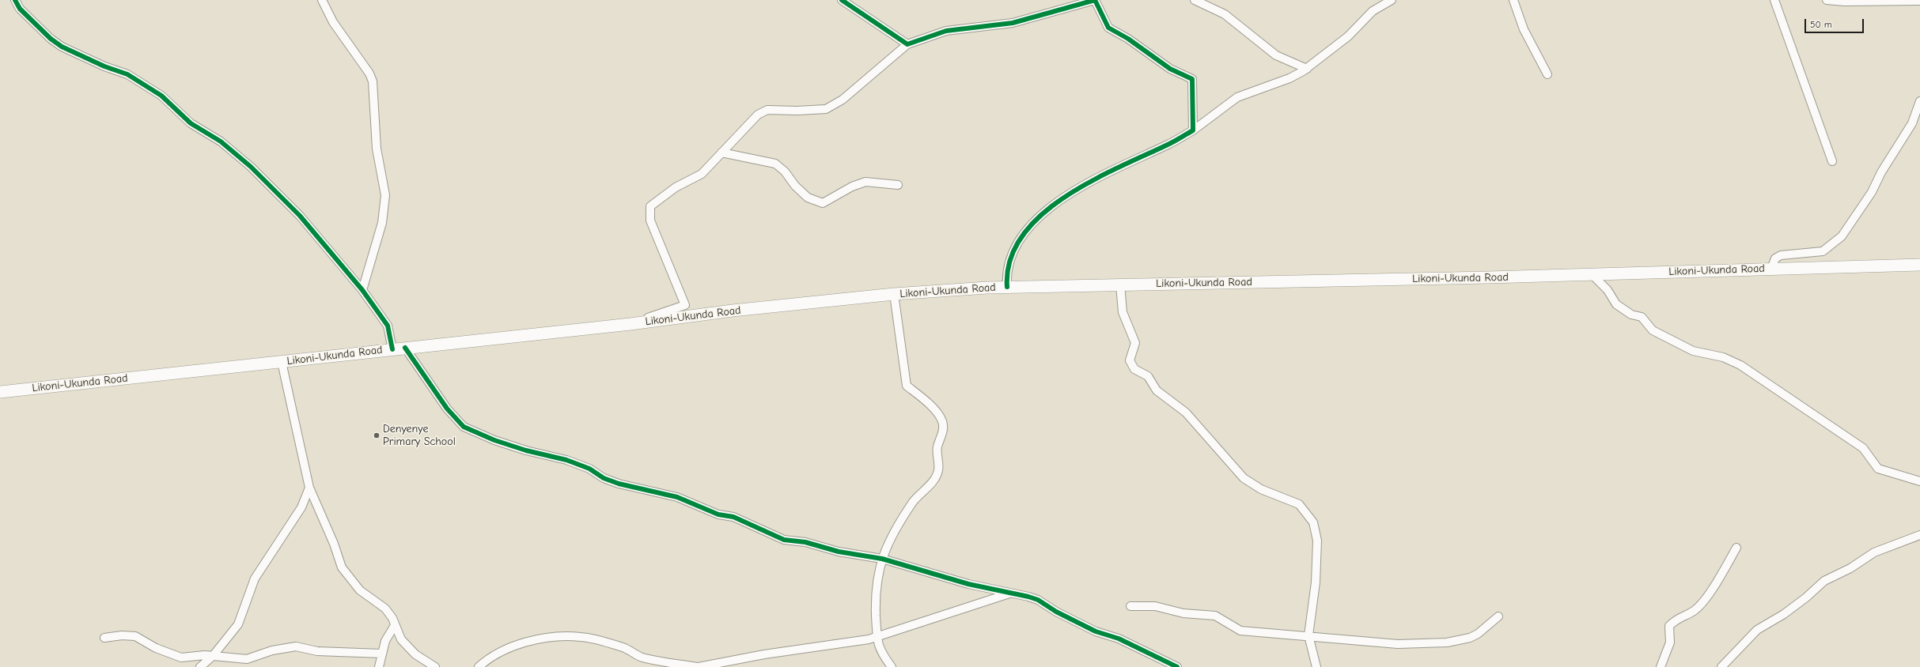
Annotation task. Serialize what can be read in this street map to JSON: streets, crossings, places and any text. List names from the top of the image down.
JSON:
{
  "streets": {
    "highway": ["Likoni-Ukunda Road"]
  },
  "places": ["Denyenye Primary School"],
  "scale_bar": "50 m"
}
